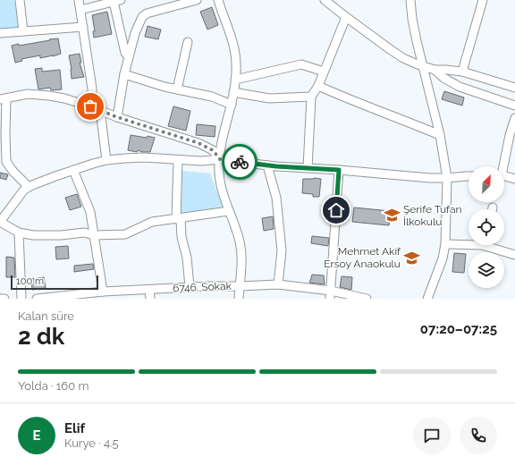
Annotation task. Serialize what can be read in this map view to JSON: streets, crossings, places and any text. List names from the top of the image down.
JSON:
{
  "streets": {
    "street": ["6746. Sokak"]
  },
  "places": {
    "school or university": ["Şerife Tufan İlkokulu", "Mehmet Akif Ersoy Anaokulu"]
  },
  "scale_bar": "100 m",
  "north": "top right",
  "page": {
    "scale": "100 m",
    "heading": ["2 dk", "Kalan süre", "07:20–07:25"],
    "panel": ["Elif", "Kurye · 4.5"],
    "bar": "Yolda · 160 m",
    "round": "E"
  }
}
